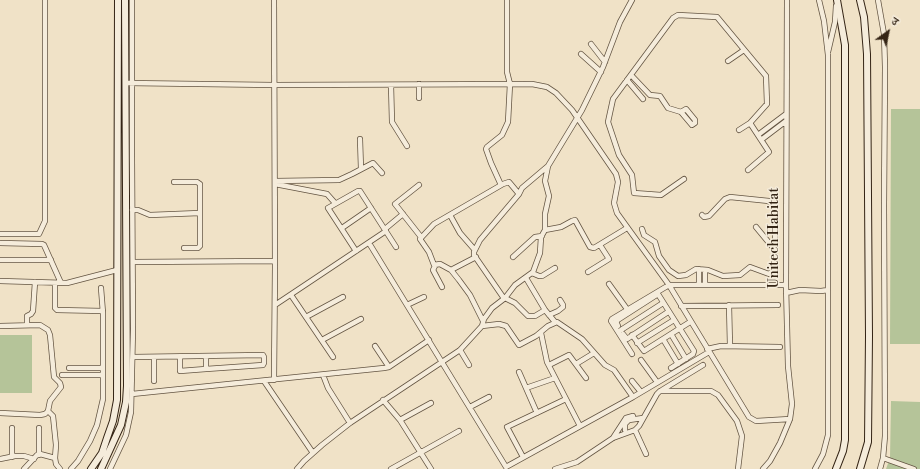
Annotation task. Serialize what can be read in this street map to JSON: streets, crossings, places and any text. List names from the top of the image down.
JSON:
{
  "streets": {
    "street": ["Unitech Habitat"]
  },
  "north": "top right"
}
